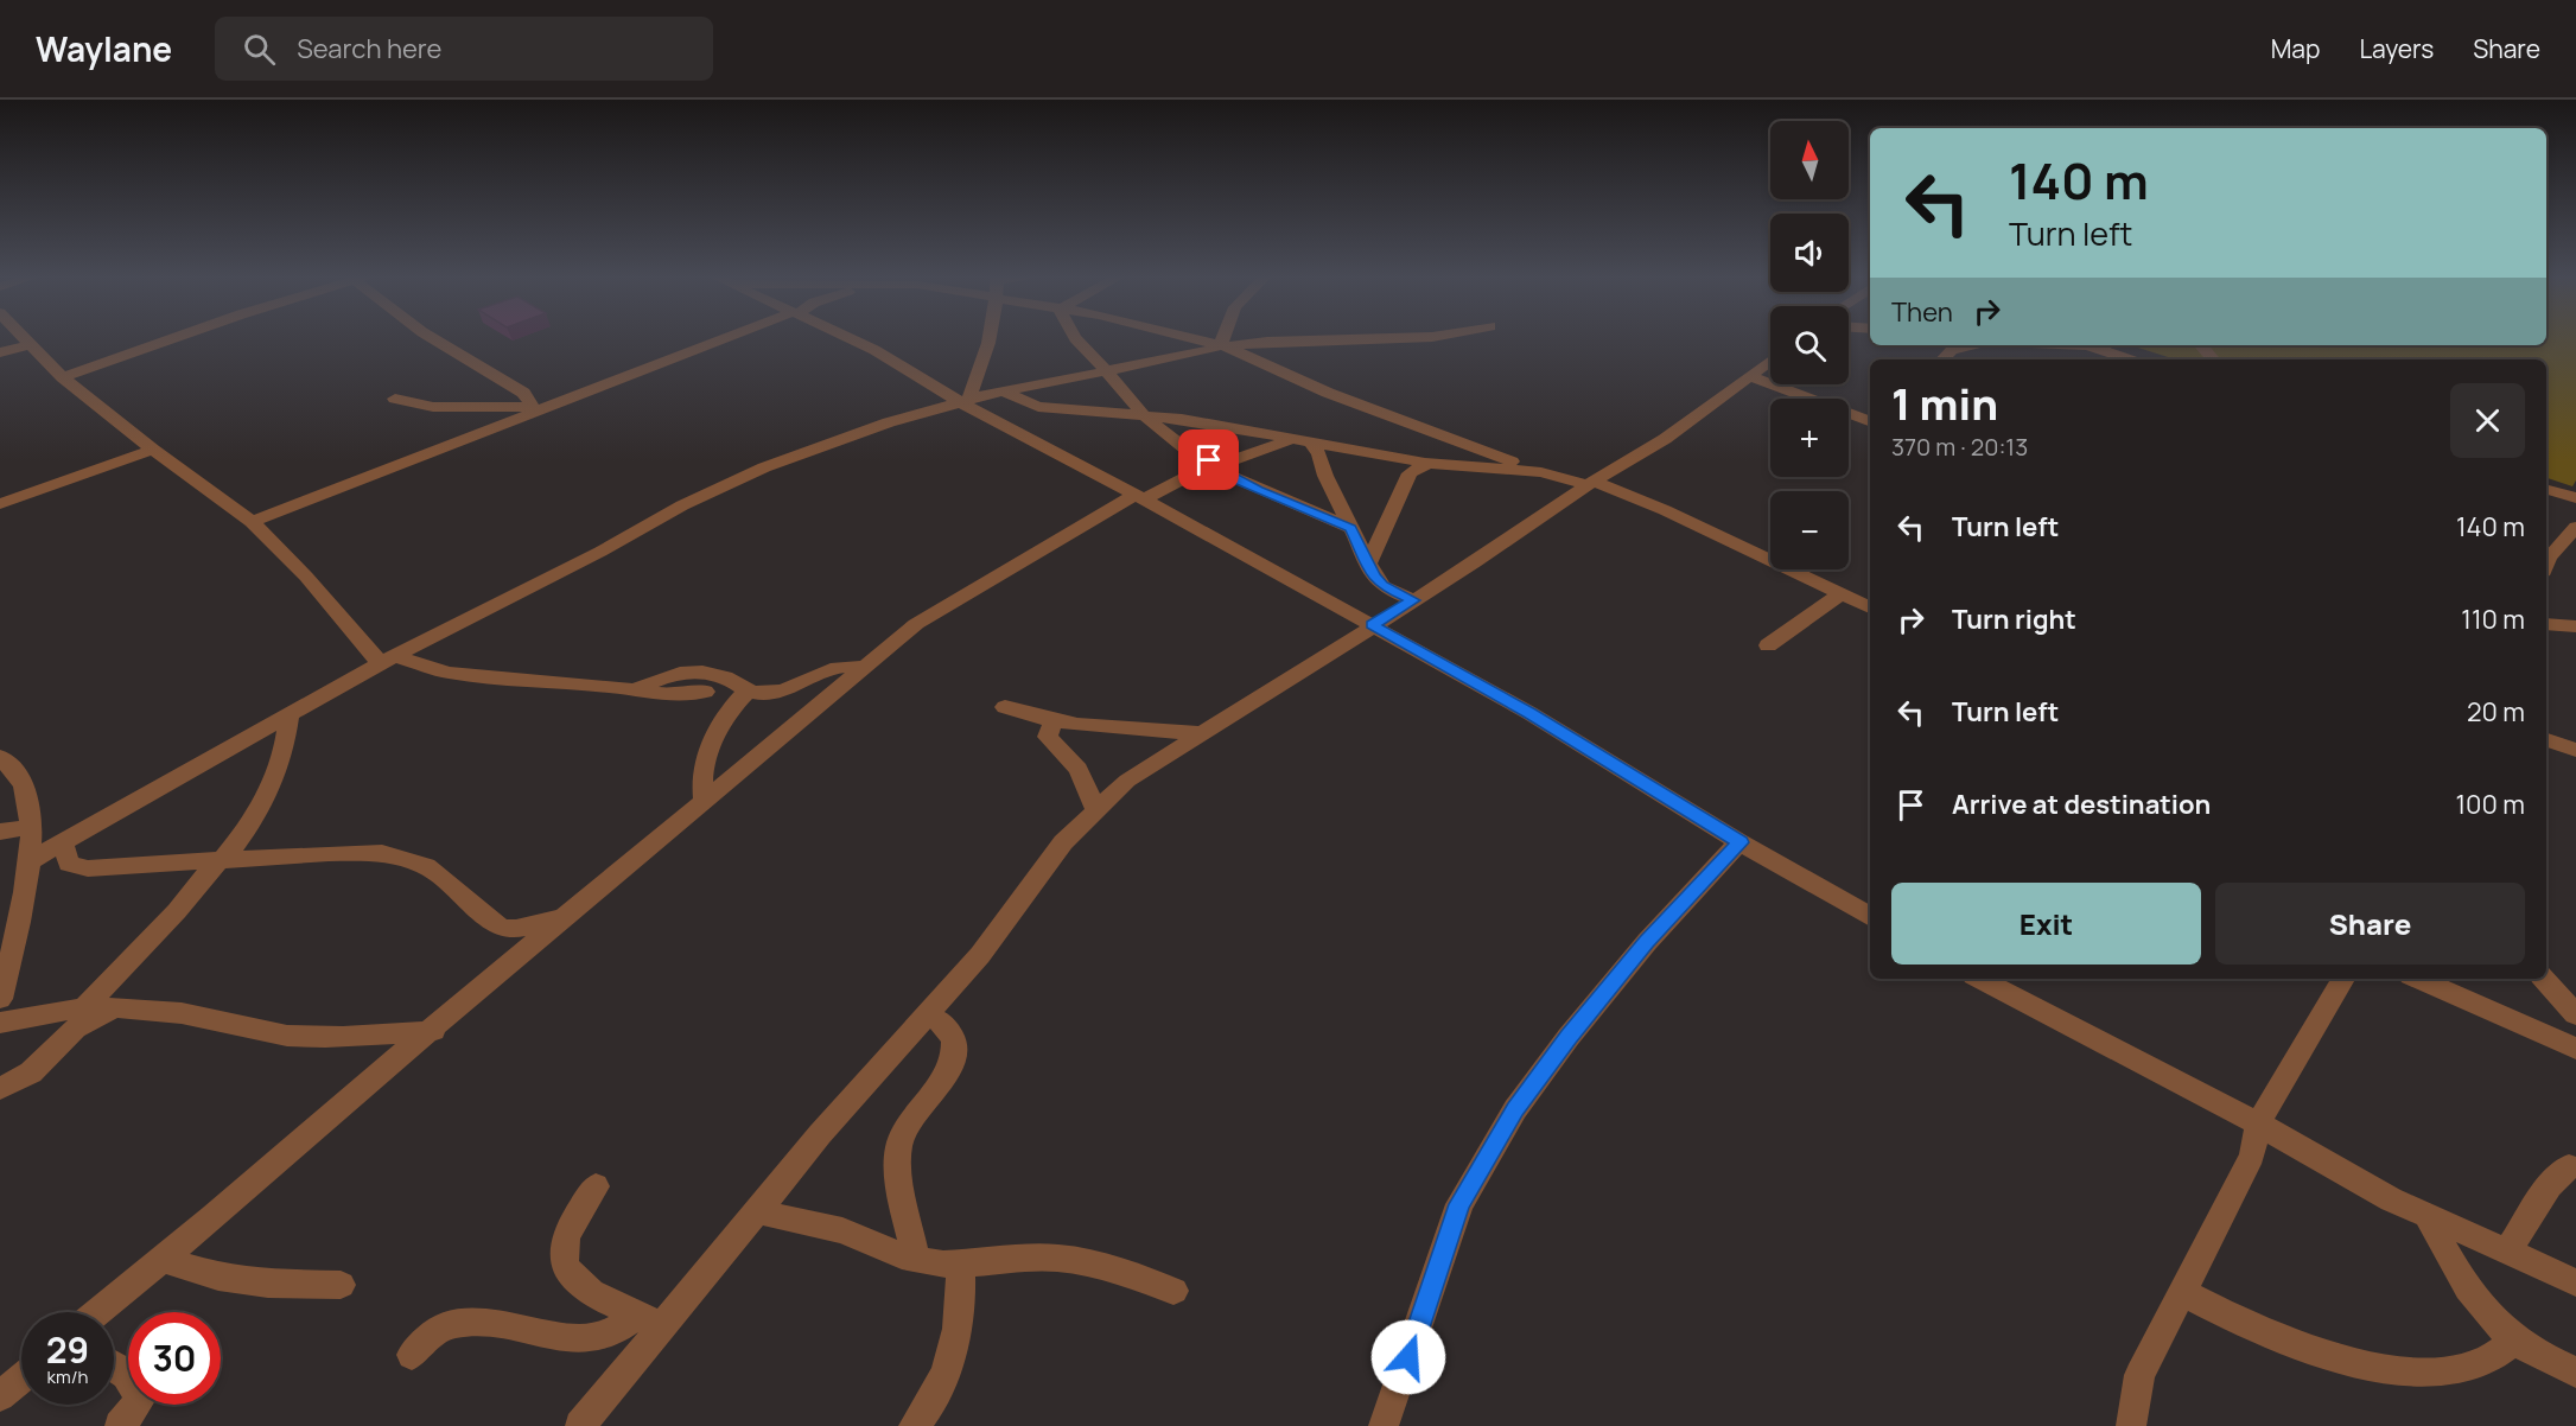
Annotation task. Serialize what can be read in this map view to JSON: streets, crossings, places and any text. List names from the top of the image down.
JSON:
{
  "north": "top",
  "page": {
    "header": "Waylane",
    "search": "Search here",
    "nav": ["Map", "Layers", "Share"],
    "map_buttons": ["+", "−"],
    "turn": ["140 m", "Turn left"],
    "then": "Then",
    "heading": ["1 min", "370 m · 20:13"],
    "list": [
      {
        "name": "Turn left",
        "value": "140 m"
      },
      {
        "name": "Turn right",
        "value": "110 m"
      },
      {
        "name": "Turn left",
        "value": "20 m"
      },
      {
        "name": "Arrive at destination",
        "value": "100 m"
      }
    ],
    "buttons": ["Exit", "Share"],
    "speed": "29 km/h",
    "limit": "30"
  }
}
